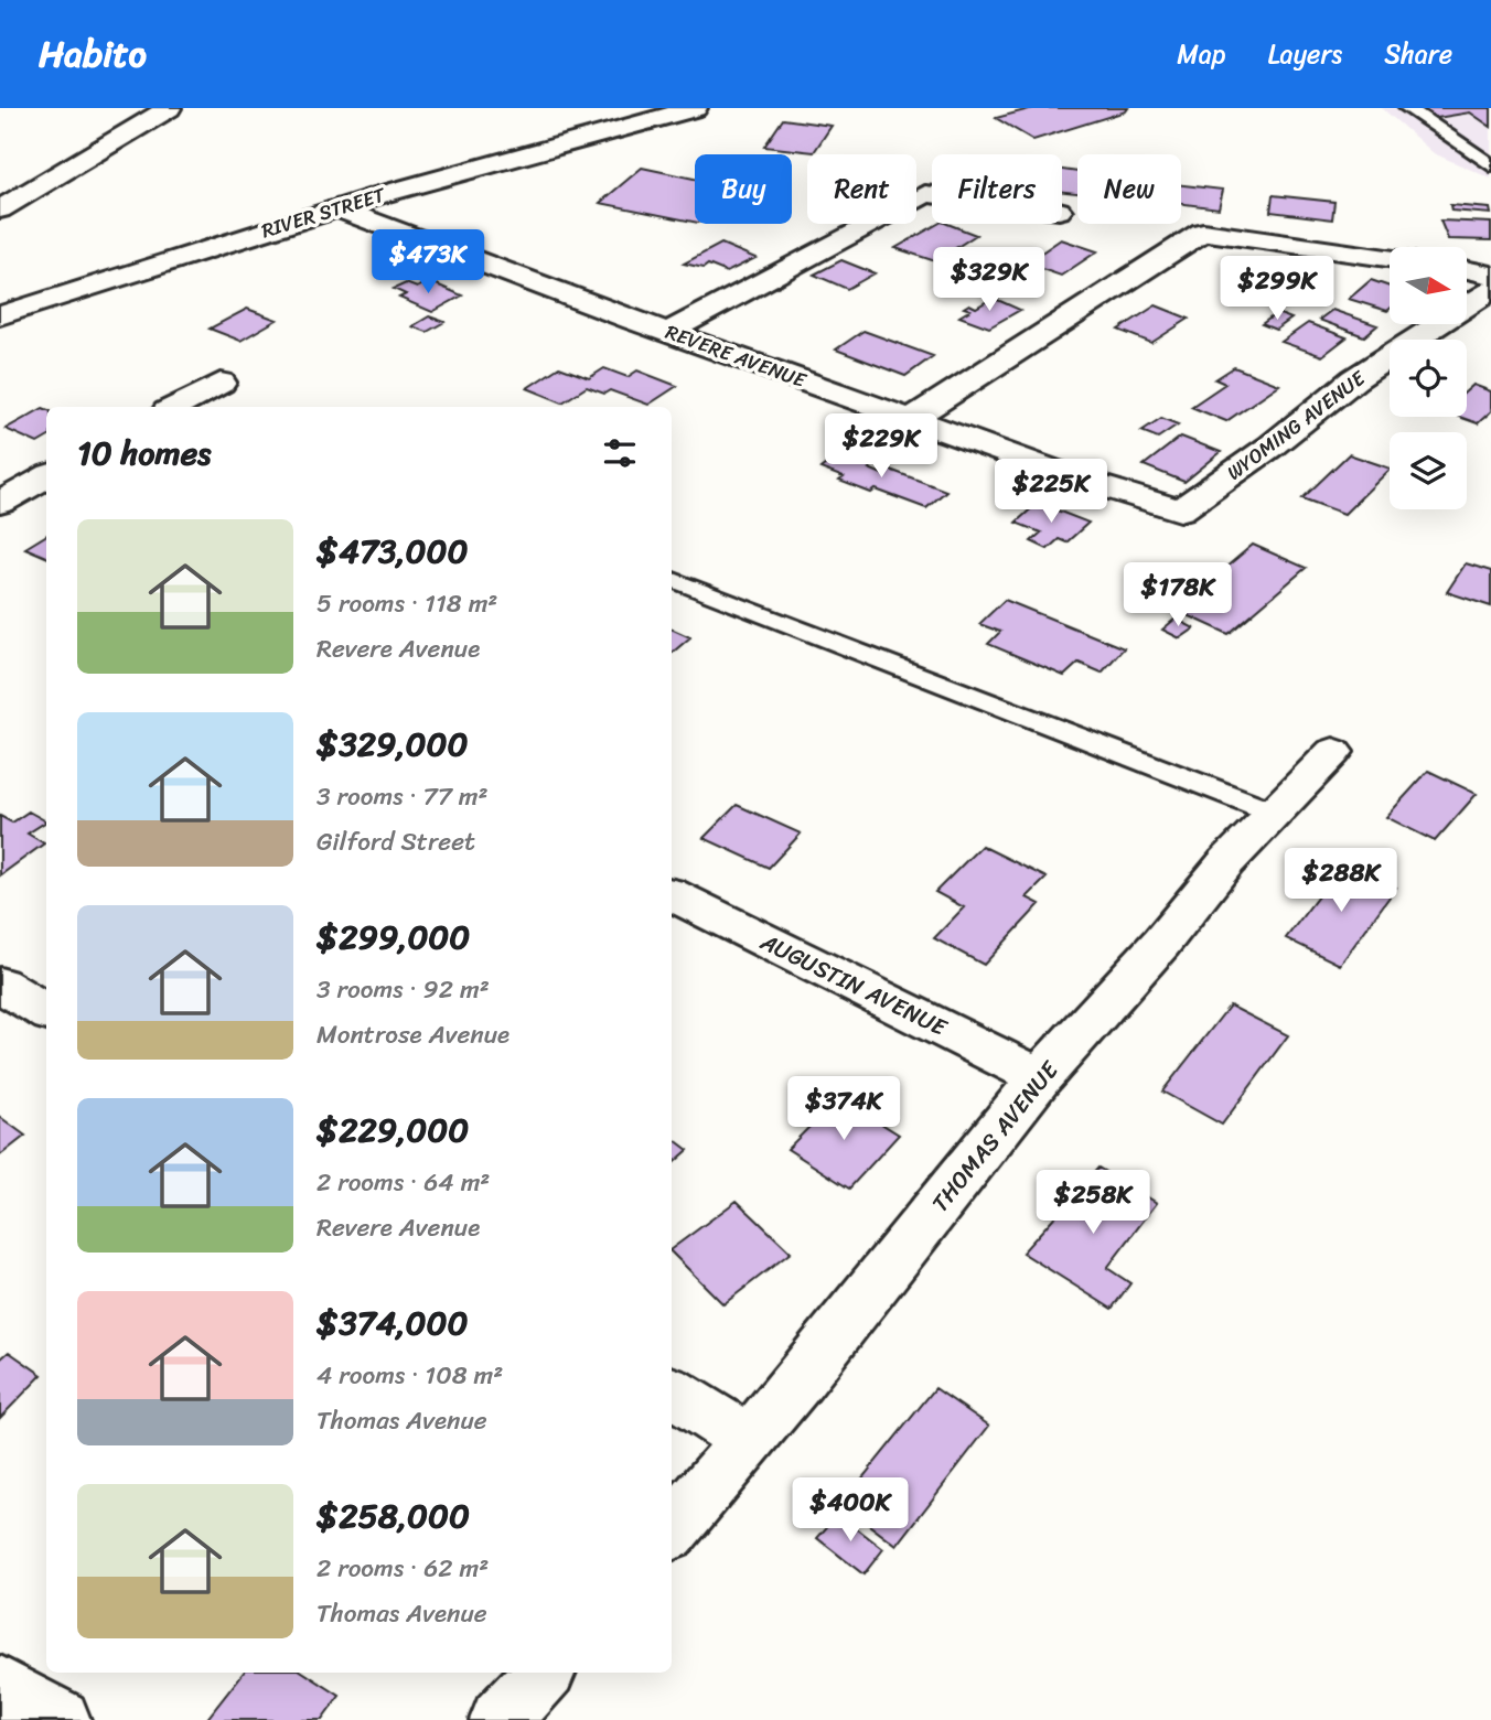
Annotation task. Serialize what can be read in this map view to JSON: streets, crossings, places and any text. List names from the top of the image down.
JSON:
{
  "streets": {
    "street": [
      "RIVER STREET",
      "REVERE AVENUE",
      "WYOMING AVENUE",
      "AUGUSTIN AVENUE",
      "THOMAS AVENUE"
    ]
  },
  "crossings": [
    ["RIVER STREET", "REVERE AVENUE"],
    ["REVERE AVENUE", "WYOMING AVENUE"],
    ["AUGUSTIN AVENUE", "THOMAS AVENUE"]
  ],
  "north": "right",
  "page": {
    "header": "Habito",
    "nav": ["Map", "Layers", "Share"],
    "chip": [
      "Buy",
      "Rent",
      "Filters",
      "New"
    ],
    "price": [
      "$473K",
      "$329K",
      "$299K",
      "$229K",
      "$225K",
      "$178K",
      "$288K",
      "$374K",
      "$258K",
      "$400K"
    ],
    "heading": "10 homes",
    "list": [
      {
        "name": "$473,000",
        "note": "5 rooms · 118 m² · Revere Avenue"
      },
      {
        "name": "$329,000",
        "note": "3 rooms · 77 m² · Gilford Street"
      },
      {
        "name": "$299,000",
        "note": "3 rooms · 92 m² · Montrose Avenue"
      },
      {
        "name": "$229,000",
        "note": "2 rooms · 64 m² · Revere Avenue"
      },
      {
        "name": "$374,000",
        "note": "4 rooms · 108 m² · Thomas Avenue"
      },
      {
        "name": "$258,000",
        "note": "2 rooms · 62 m² · Thomas Avenue"
      }
    ]
  }
}
